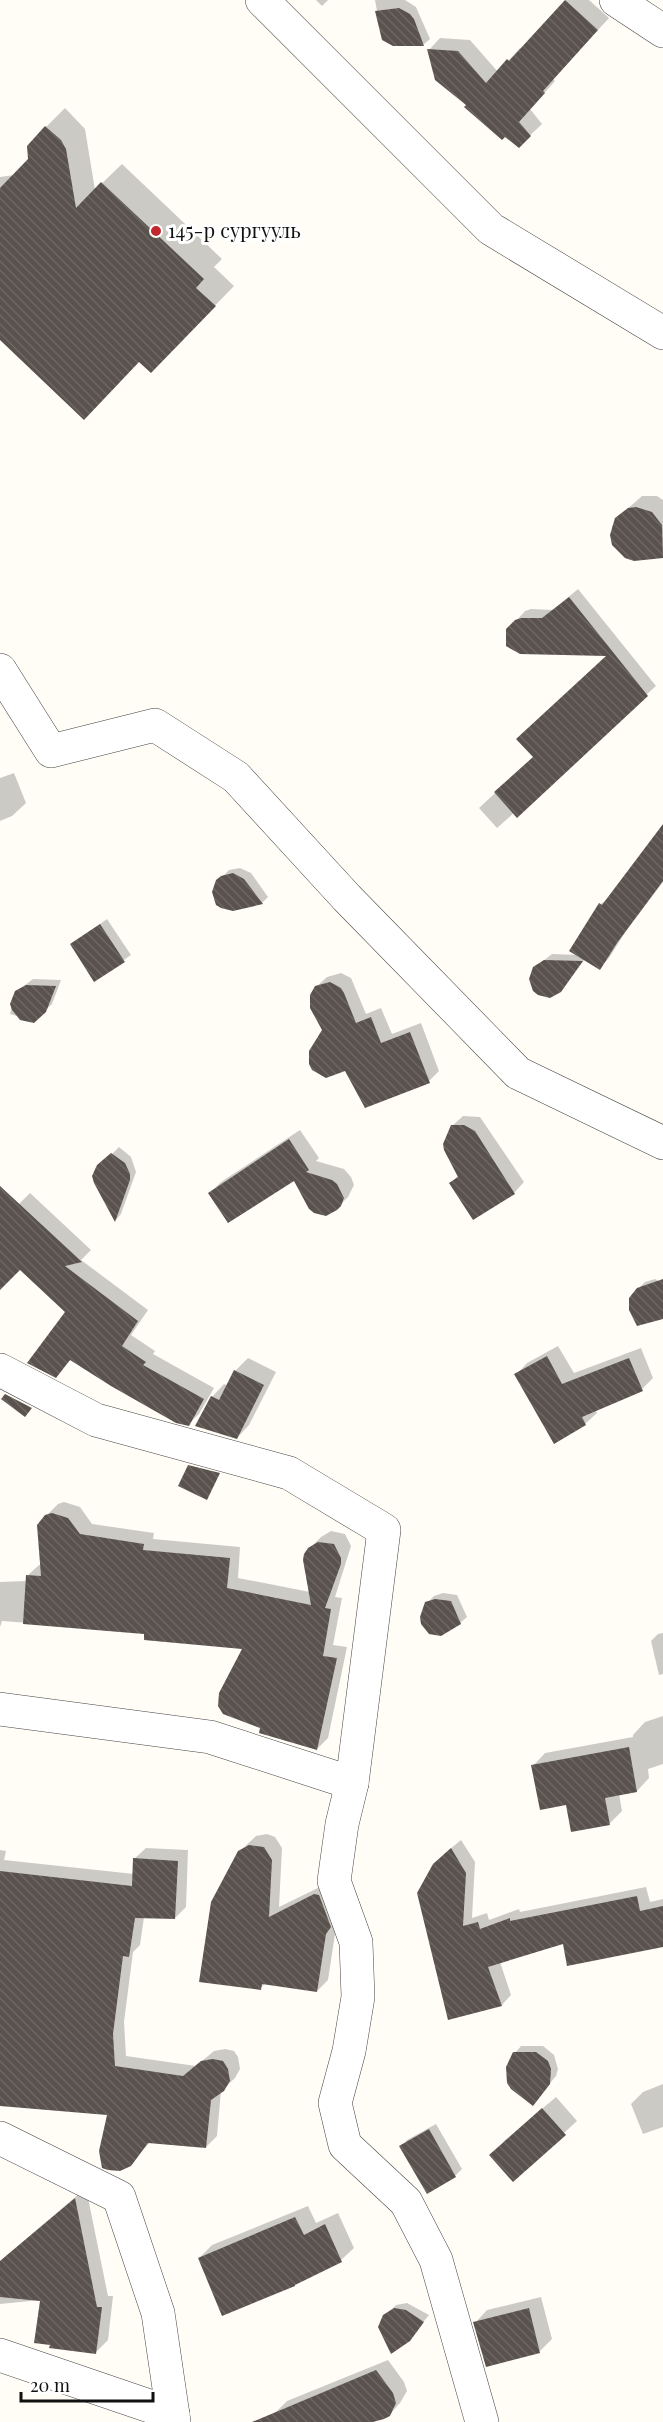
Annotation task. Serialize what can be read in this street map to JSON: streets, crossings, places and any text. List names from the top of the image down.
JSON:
{
  "places": ["145-р сургууль"],
  "scale_bar": "20 m"
}
